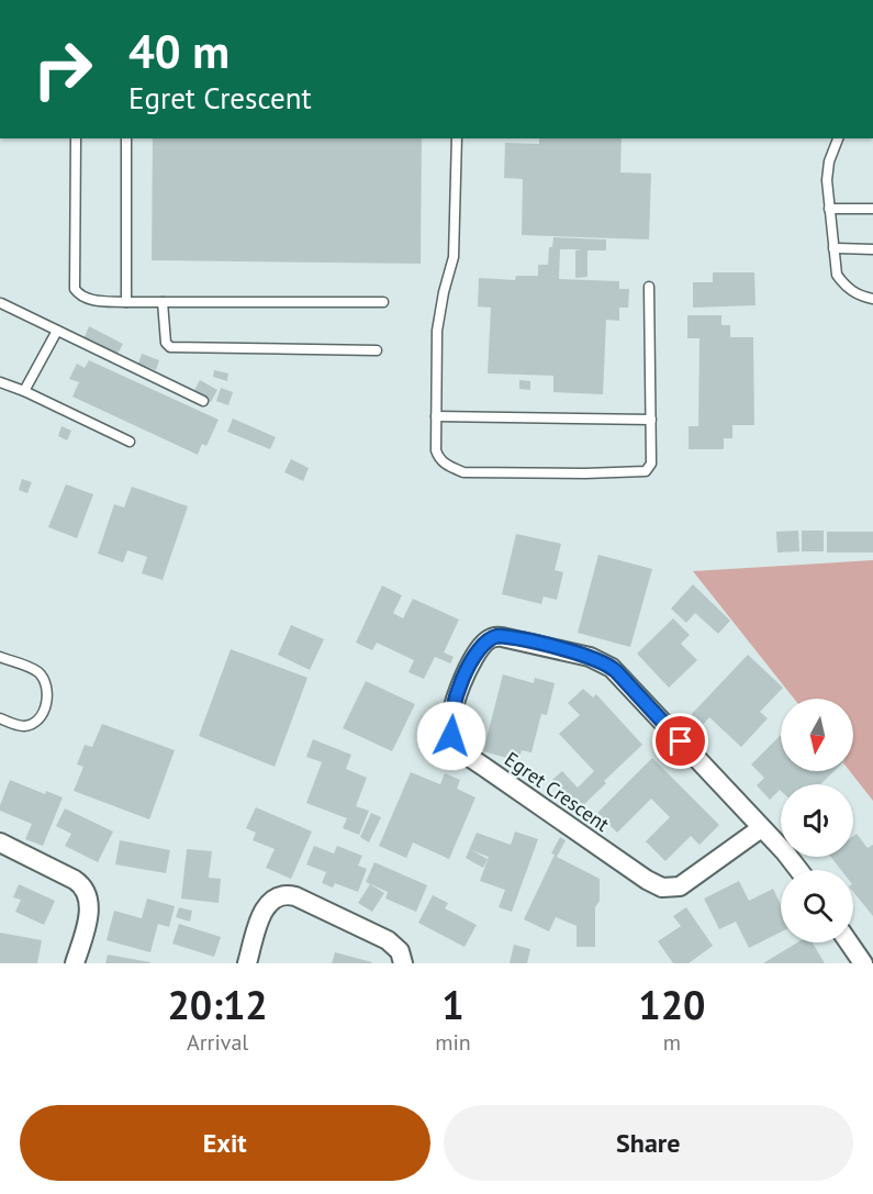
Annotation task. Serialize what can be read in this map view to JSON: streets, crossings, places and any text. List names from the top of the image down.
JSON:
{
  "streets": {
    "street": ["Egret Crescent"]
  },
  "north": "bottom",
  "page": {
    "turn": ["40 m", "Egret Crescent"],
    "eta": [
      "20:12",
      "Arrival",
      "1",
      "min",
      "120",
      "m"
    ],
    "buttons": ["Exit", "Share"]
  }
}
